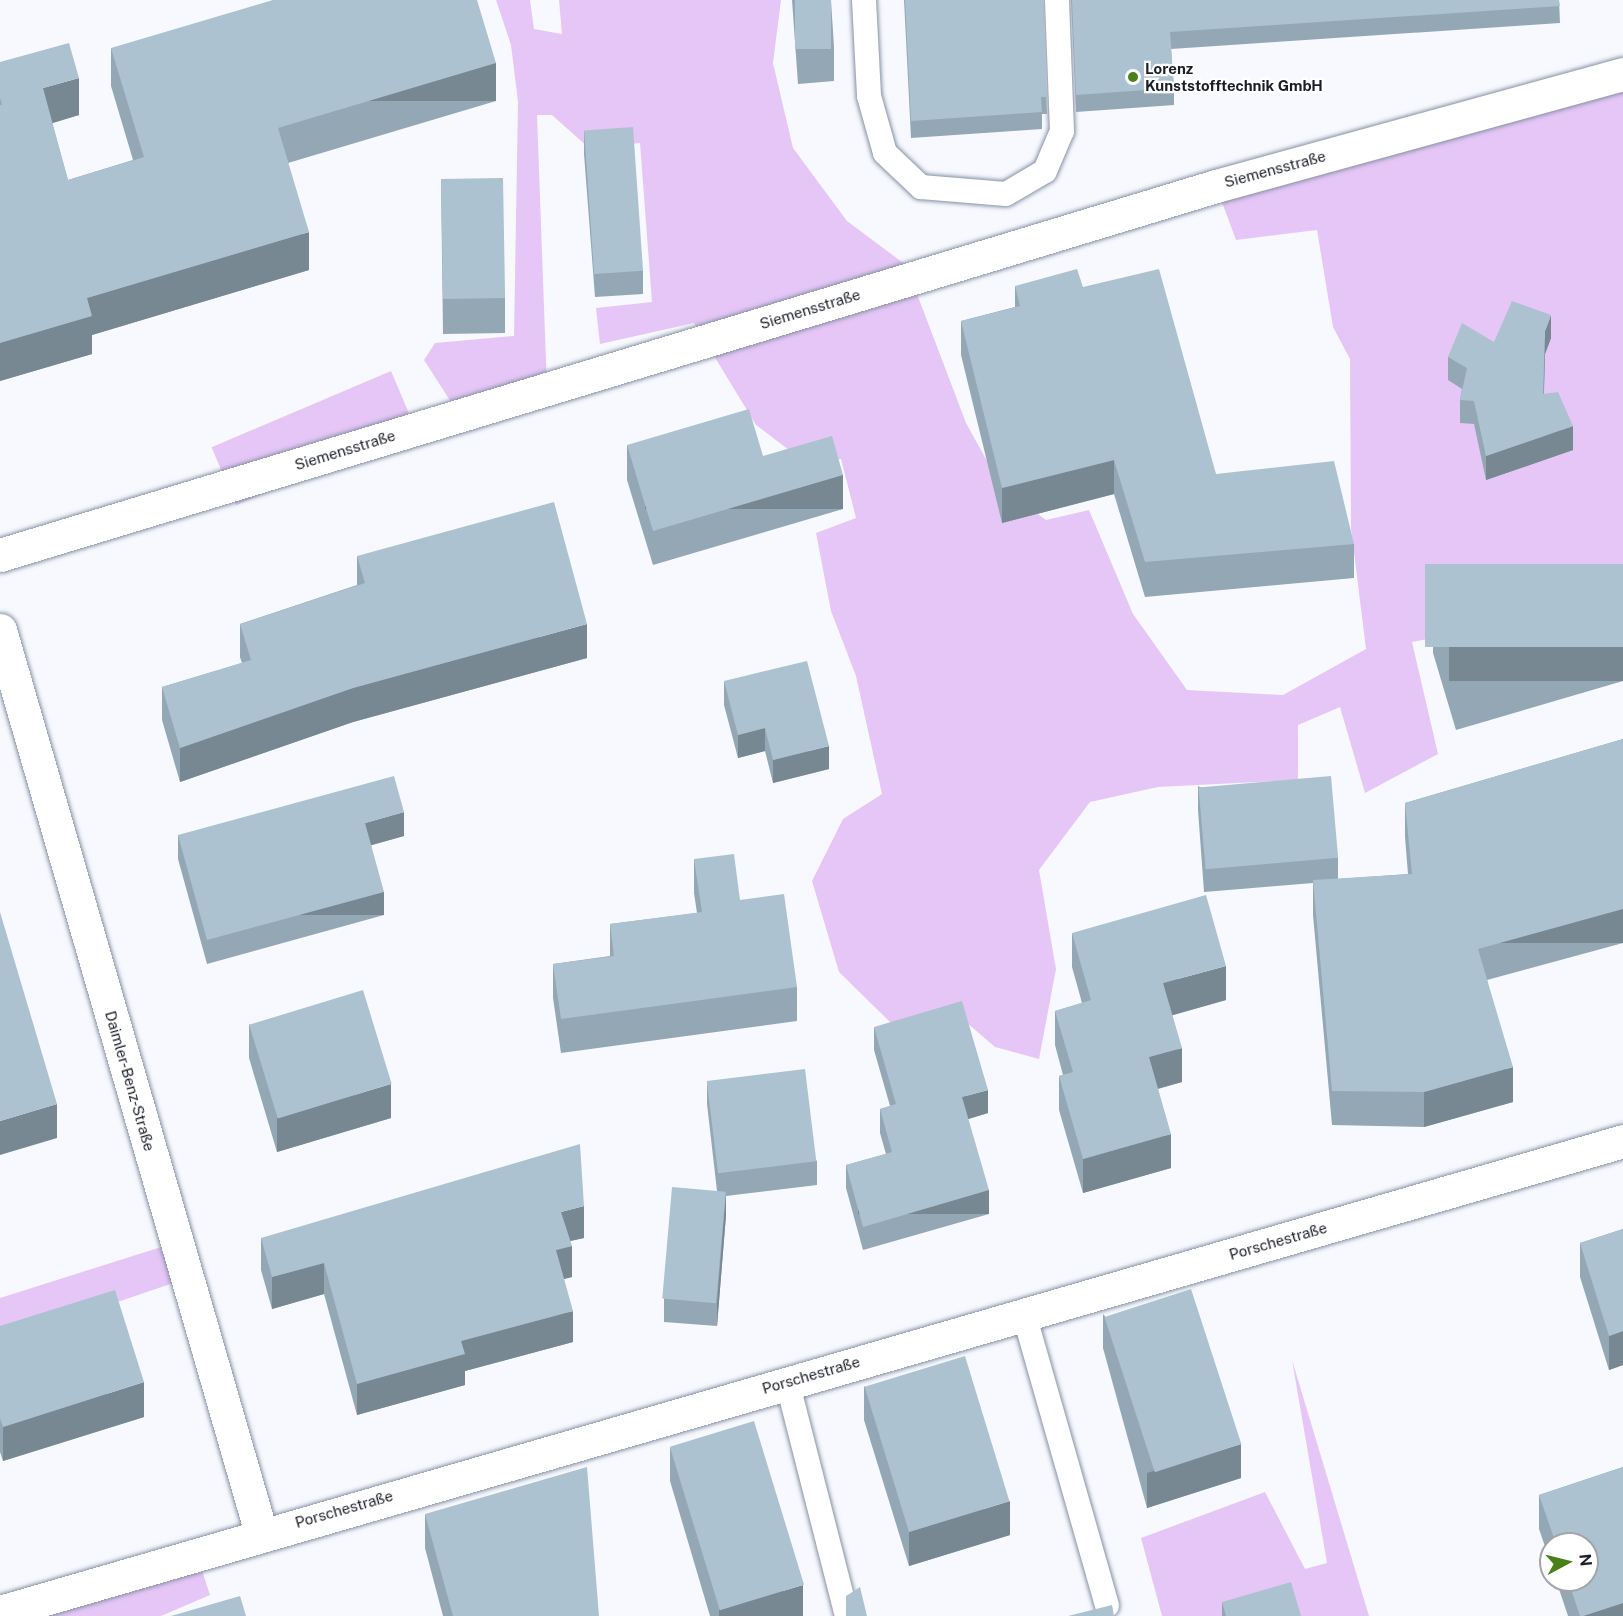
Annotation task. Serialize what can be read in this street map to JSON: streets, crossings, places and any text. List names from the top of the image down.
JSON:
{
  "streets": {
    "street": ["Siemensstraße", "Daimler-Benz-Straße", "Porschestraße"]
  },
  "crossings": [
    ["Daimler-Benz-Straße", "Porschestraße"]
  ],
  "places": ["Lorenz Kunststofftechnik GmbH"],
  "north": "right"
}
